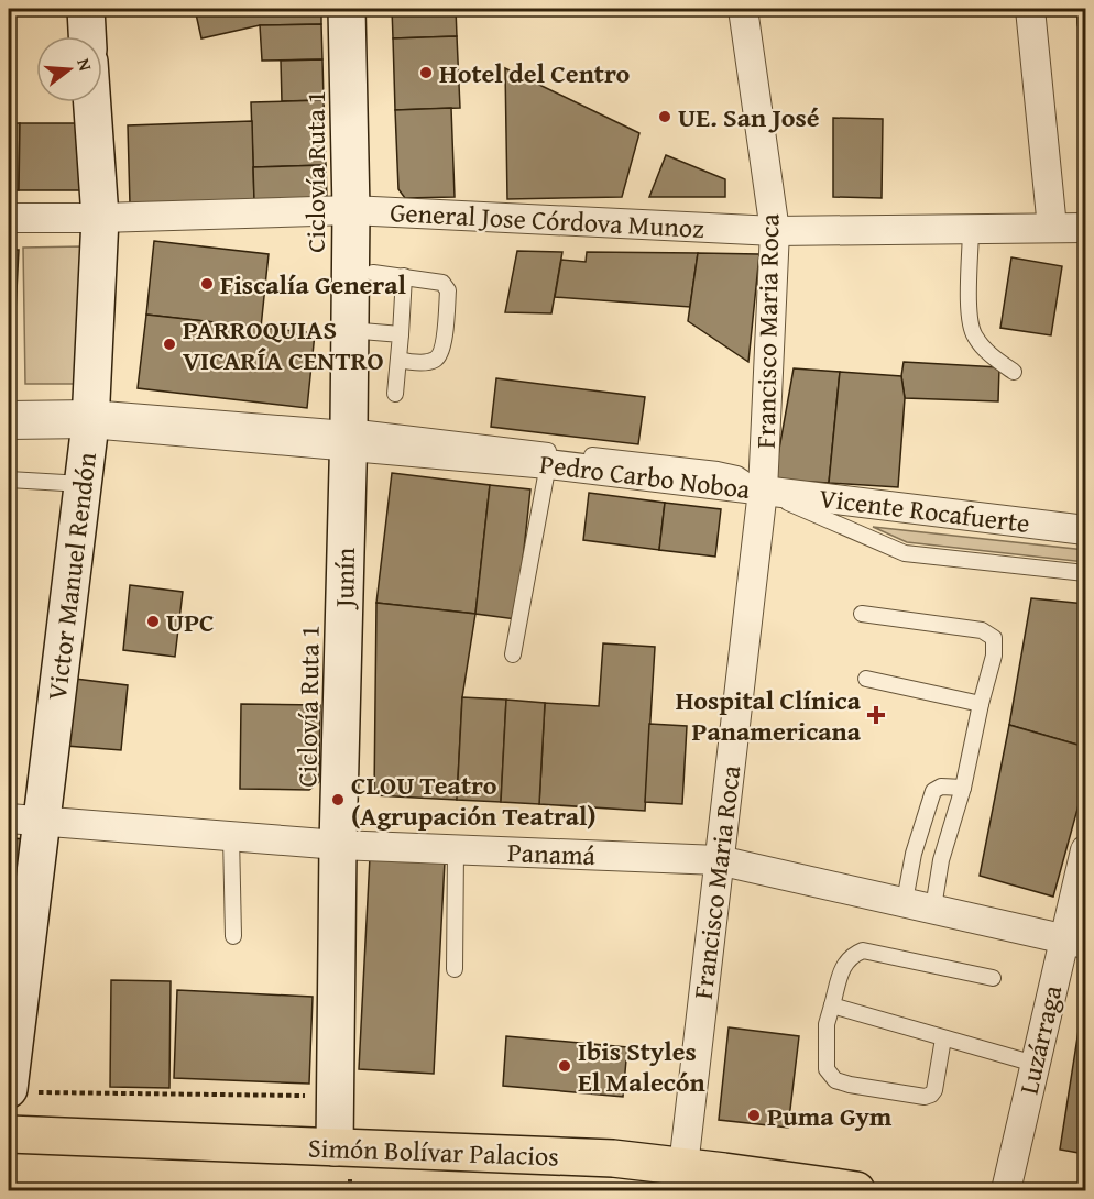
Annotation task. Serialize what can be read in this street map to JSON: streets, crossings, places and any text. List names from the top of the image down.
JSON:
{
  "streets": {
    "main road": ["Simón Bolívar Palacios"],
    "street": [
      "General Jose Córdova Munoz",
      "Francisco Maria Roca",
      "Pedro Carbo Noboa",
      "Vicente Rocafuerte",
      "Victor Manuel Rendón",
      "Junín",
      "Panamá",
      "Luzárraga"
    ]
  },
  "crossings": [
    ["General Jose Córdova Munoz", "Francisco Maria Roca"],
    ["General Jose Córdova Munoz", "Victor Manuel Rendón"],
    ["General Jose Córdova Munoz", "Junín"],
    ["Francisco Maria Roca", "Pedro Carbo Noboa"],
    ["Francisco Maria Roca", "Vicente Rocafuerte"],
    ["Francisco Maria Roca", "Panamá"],
    ["Francisco Maria Roca", "Simón Bolívar Palacios"],
    ["Pedro Carbo Noboa", "Vicente Rocafuerte"],
    ["Pedro Carbo Noboa", "Victor Manuel Rendón"],
    ["Pedro Carbo Noboa", "Junín"],
    ["Victor Manuel Rendón", "Panamá"],
    ["Junín", "Panamá"],
    ["Junín", "Simón Bolívar Palacios"],
    ["Panamá", "Luzárraga"]
  ],
  "places": {
    "other": [
      "Hotel del Centro",
      "UE. San José",
      "Fiscalía General",
      "PARROQUIAS VICARÍA CENTRO",
      "UPC",
      "CLOU Teatro (Agrupación Teatral)",
      "Ibis Styles El Malecón",
      "Puma Gym"
    ],
    "health": ["Hospital Clínica Panamericana"]
  },
  "north": "right"
}
